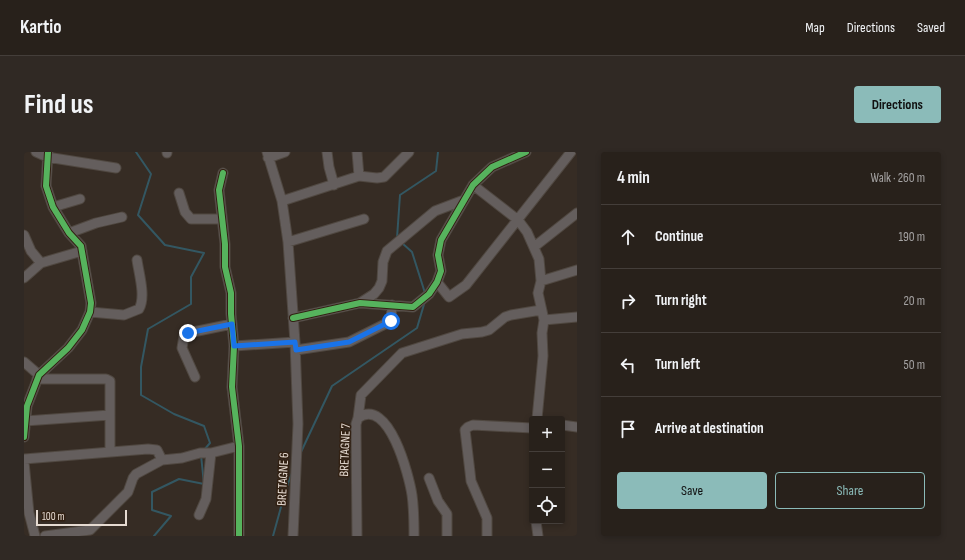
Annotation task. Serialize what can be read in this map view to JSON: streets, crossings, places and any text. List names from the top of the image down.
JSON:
{
  "streets": {
    "street": ["BRETAGNE 7", "BRETAGNE 6"]
  },
  "scale_bar": "100 m",
  "page": {
    "header": "Kartio",
    "nav": ["Map", "Directions", "Saved"],
    "buttons": [
      "Directions",
      ["Save", "Share"]
    ],
    "title": "Find us",
    "heading": ["4 min", "Walk · 260 m"],
    "list": [
      ["Continue", "190 m"],
      ["Turn right", "20 m"],
      ["Turn left", "50 m"],
      "Arrive at destination"
    ],
    "map_buttons": ["+", "−"],
    "scale": "100 m"
  }
}
